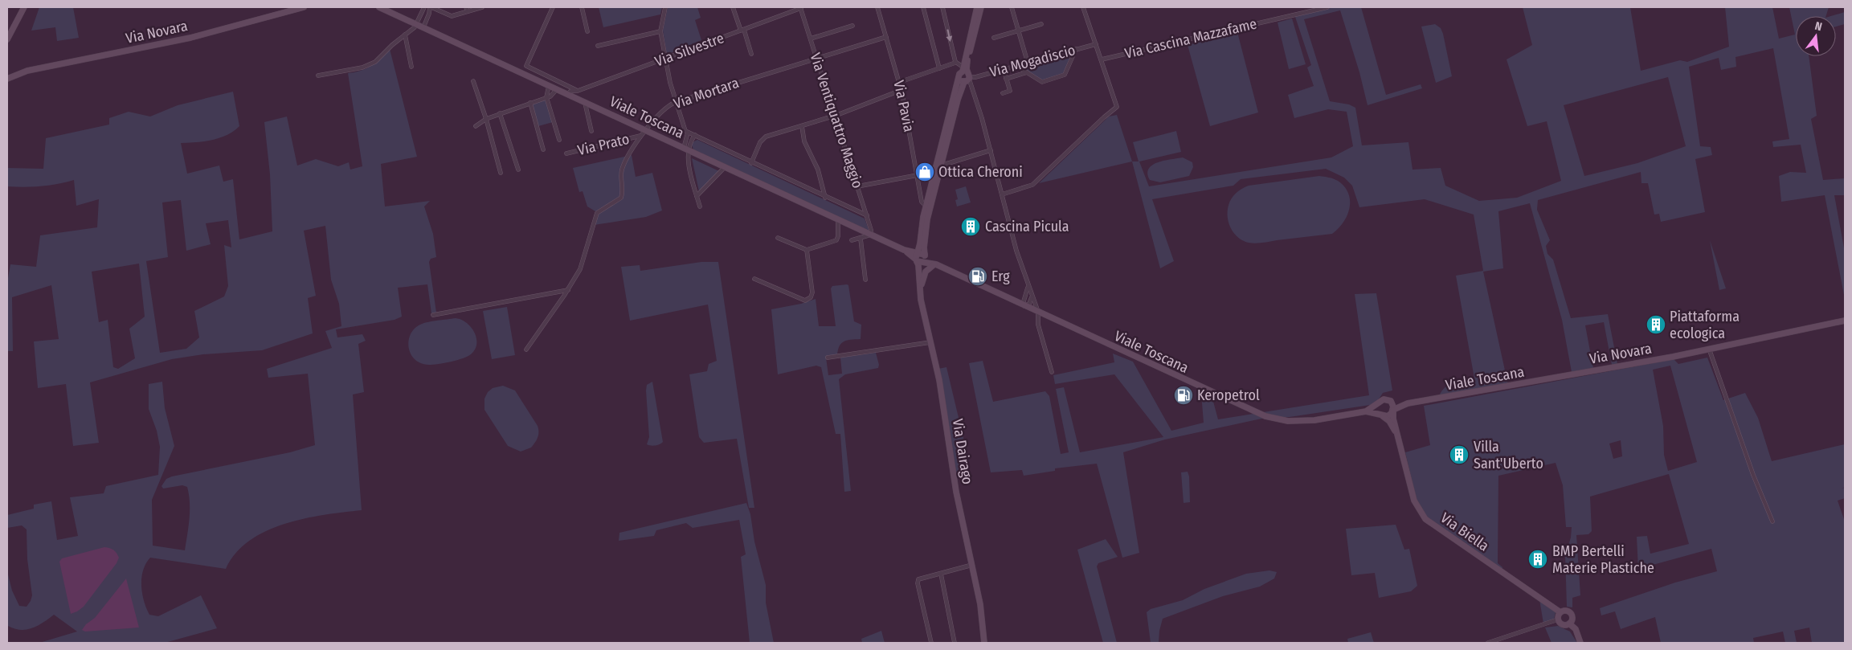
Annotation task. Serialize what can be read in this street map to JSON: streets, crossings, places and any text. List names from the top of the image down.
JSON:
{
  "streets": {
    "street": [
      "Via Novara",
      "Via Cascina Mazzafame",
      "Via Silvestre",
      "Via Mogadiscio",
      "Via Mortara",
      "Via Pavia",
      "Viale Toscana",
      "Via Ventiquattro Maggio",
      "Via Prato",
      "Via Dairago",
      "Via Biella"
    ]
  },
  "crossings": [
    ["Via Novara", "Viale Toscana"],
    ["Via Silvestre", "Viale Toscana"],
    ["Via Silvestre", "Via Ventiquattro Maggio"],
    ["Via Mogadiscio", "Via Dairago"],
    ["Via Mortara", "Via Pavia"],
    ["Via Mortara", "Viale Toscana"],
    ["Via Mortara", "Via Ventiquattro Maggio"],
    ["Via Mortara", "Via Prato"],
    ["Via Pavia", "Via Dairago"],
    ["Viale Toscana", "Via Ventiquattro Maggio"],
    ["Viale Toscana", "Via Dairago"],
    ["Viale Toscana", "Via Biella"]
  ],
  "places": {
    "shop": ["Ottica Cheroni"],
    "building": [
      "Cascina Picula",
      "Piattaforma ecologica",
      "Villa Sant'Uberto",
      "BMP Bertelli Materie Plastiche"
    ],
    "fuel station": ["Erg", "Keropetrol"]
  },
  "north": "top"
}
